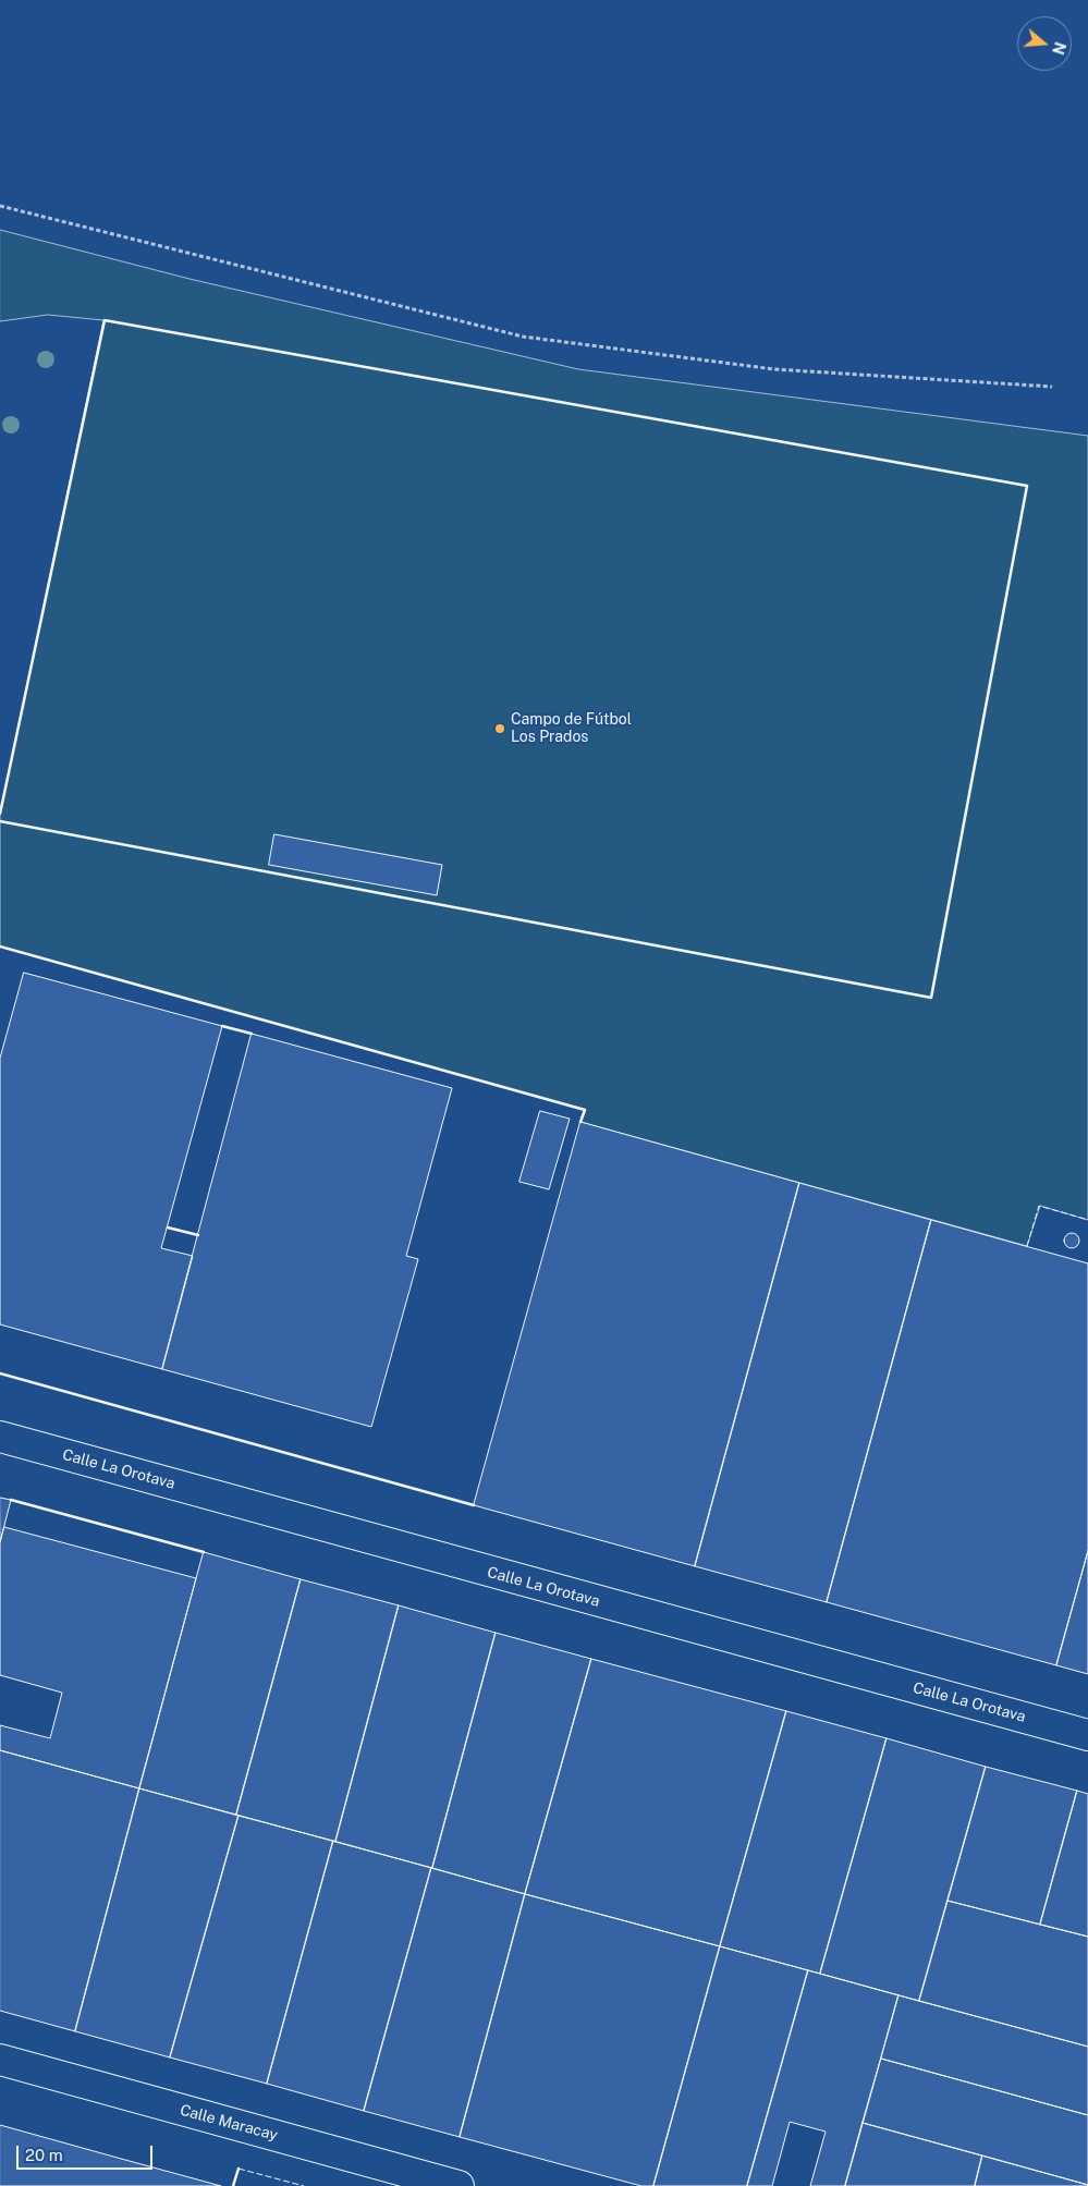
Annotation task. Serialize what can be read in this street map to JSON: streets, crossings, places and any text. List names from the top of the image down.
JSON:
{
  "streets": {
    "street": ["Calle La Orotava", "Calle Maracay"]
  },
  "places": ["Campo de Fútbol Los Prados"],
  "scale_bar": "20 m",
  "north": "right"
}
